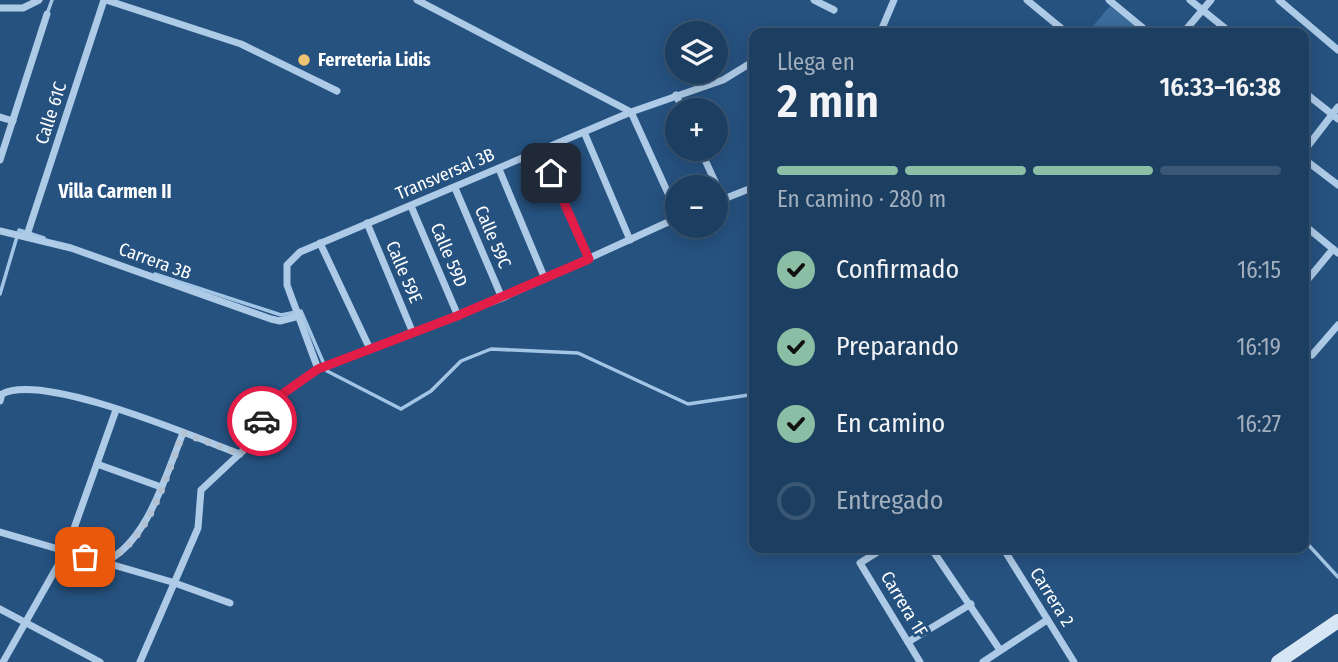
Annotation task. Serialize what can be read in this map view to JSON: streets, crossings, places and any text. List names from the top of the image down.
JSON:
{
  "streets": {
    "street": [
      "Calle 61C",
      "Transversal 3B",
      "Calle 59C",
      "Calle 59D",
      "Carrera 3B",
      "Calle 59E",
      "Carrera 2",
      "Carrera 1F"
    ]
  },
  "crossings": [
    ["Calle 61C", "Carrera 3B"],
    ["Transversal 3B", "Calle 59C"],
    ["Transversal 3B", "Calle 59D"],
    ["Transversal 3B", "Carrera 3B"],
    ["Transversal 3B", "Calle 59E"]
  ],
  "districts": ["Villa Carmen II"],
  "places": ["Ferreteria Lidis"],
  "page": {
    "map_buttons": ["+", "−"],
    "heading": ["2 min", "Llega en", "16:33–16:38"],
    "bar": "En camino · 280 m",
    "list": [
      ["Confirmado", "16:15"],
      ["Preparando", "16:19"],
      ["En camino", "16:27"],
      "Entregado"
    ]
  }
}
